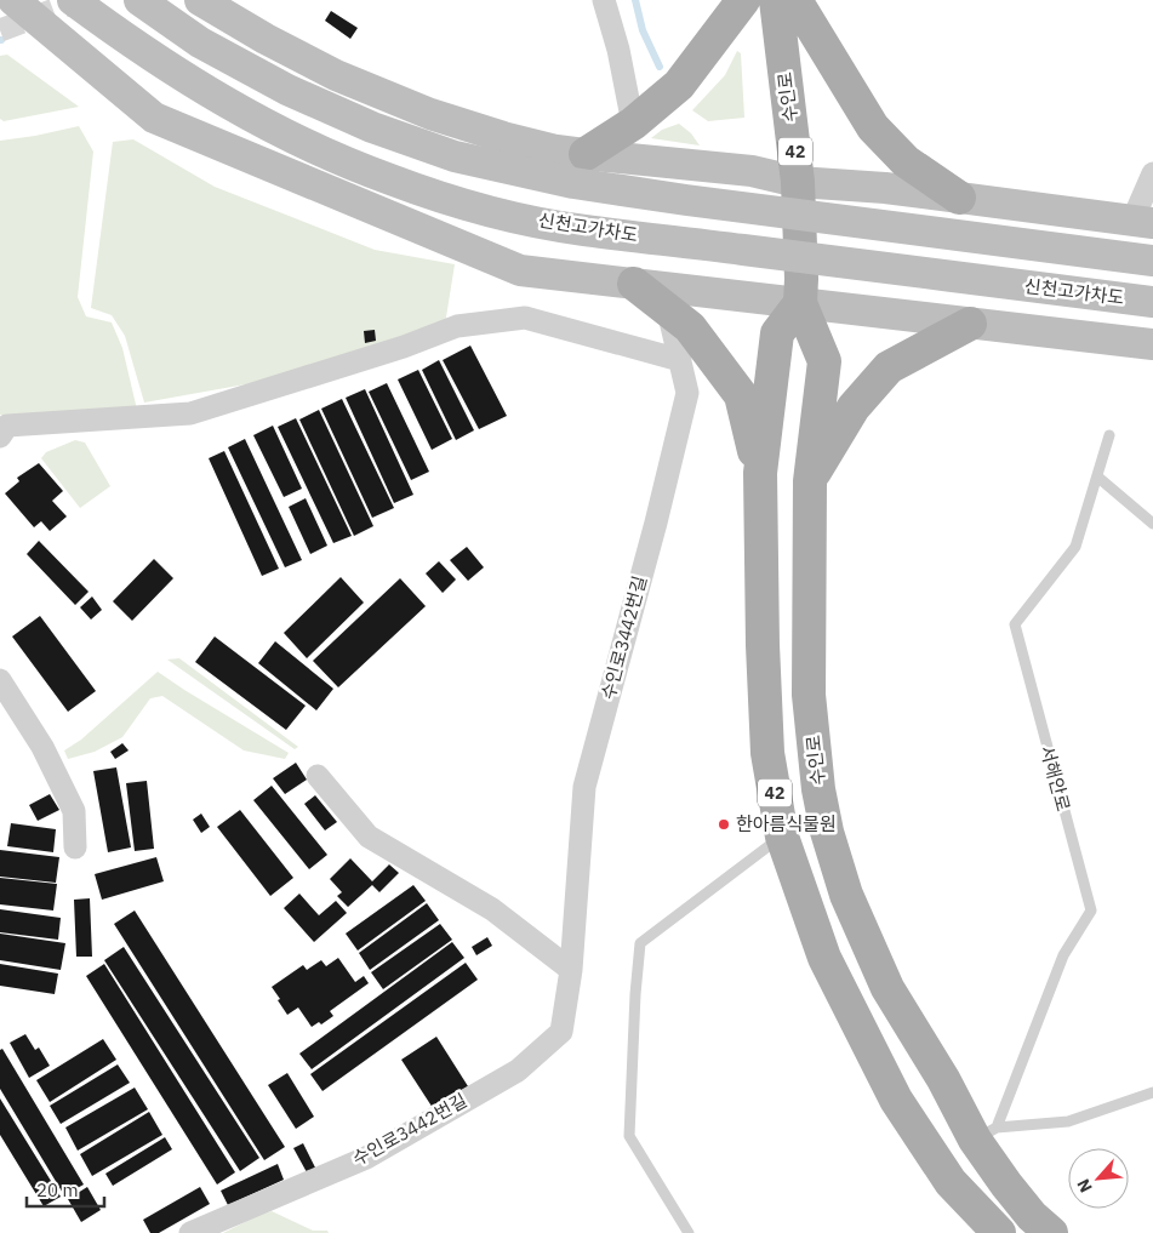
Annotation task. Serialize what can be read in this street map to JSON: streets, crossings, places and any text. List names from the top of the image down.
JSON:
{
  "streets": {
    "main road": ["수인로", "42", "신천고가차도"],
    "street": ["수인로3442번길"],
    "lane": ["서해안로"]
  },
  "crossings": [
    ["수인로", "42"],
    ["수인로", "서해안로"]
  ],
  "places": ["한아름식물원"],
  "scale_bar": "20 m",
  "north": "bottom left"
}
